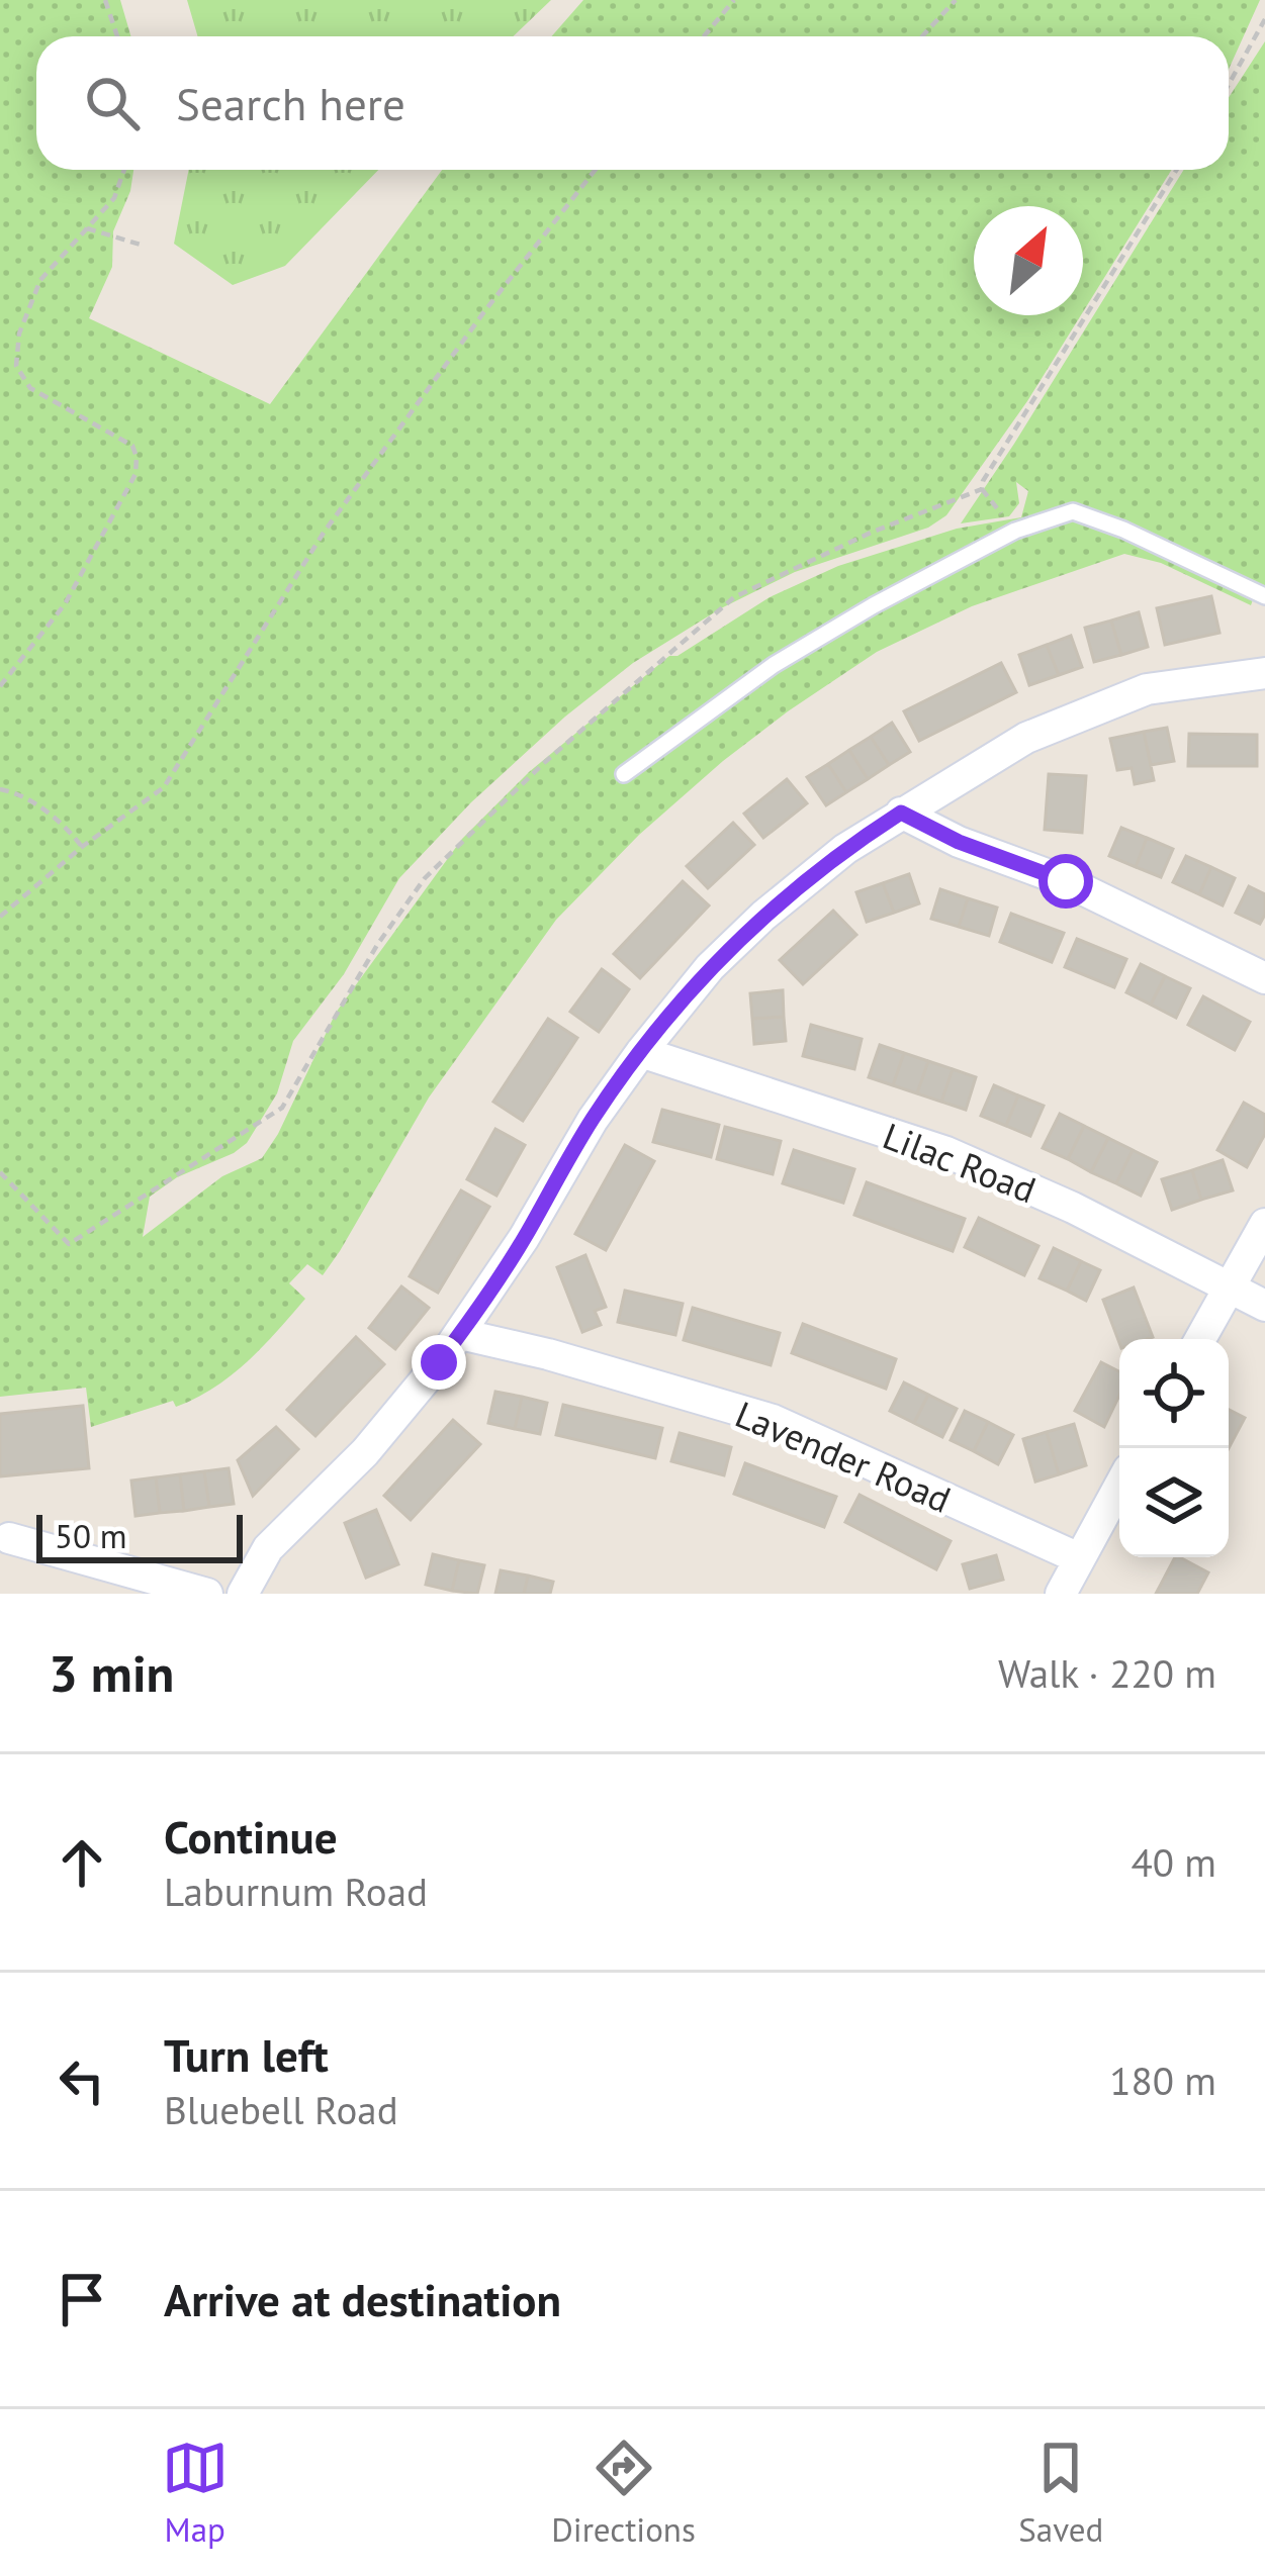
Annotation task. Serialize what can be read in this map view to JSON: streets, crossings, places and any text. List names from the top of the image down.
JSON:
{
  "streets": {
    "street": ["Lilac Road", "Lavender Road"]
  },
  "scale_bar": "50 m",
  "north": "top right",
  "page": {
    "search": "Search here",
    "scale": "50 m",
    "heading": ["3 min", "Walk · 220 m"],
    "list": [
      ["Continue", "Laburnum Road", "40 m"],
      ["Turn left", "Bluebell Road", "180 m"],
      "Arrive at destination"
    ],
    "nav": ["Map", "Directions", "Saved"]
  }
}
